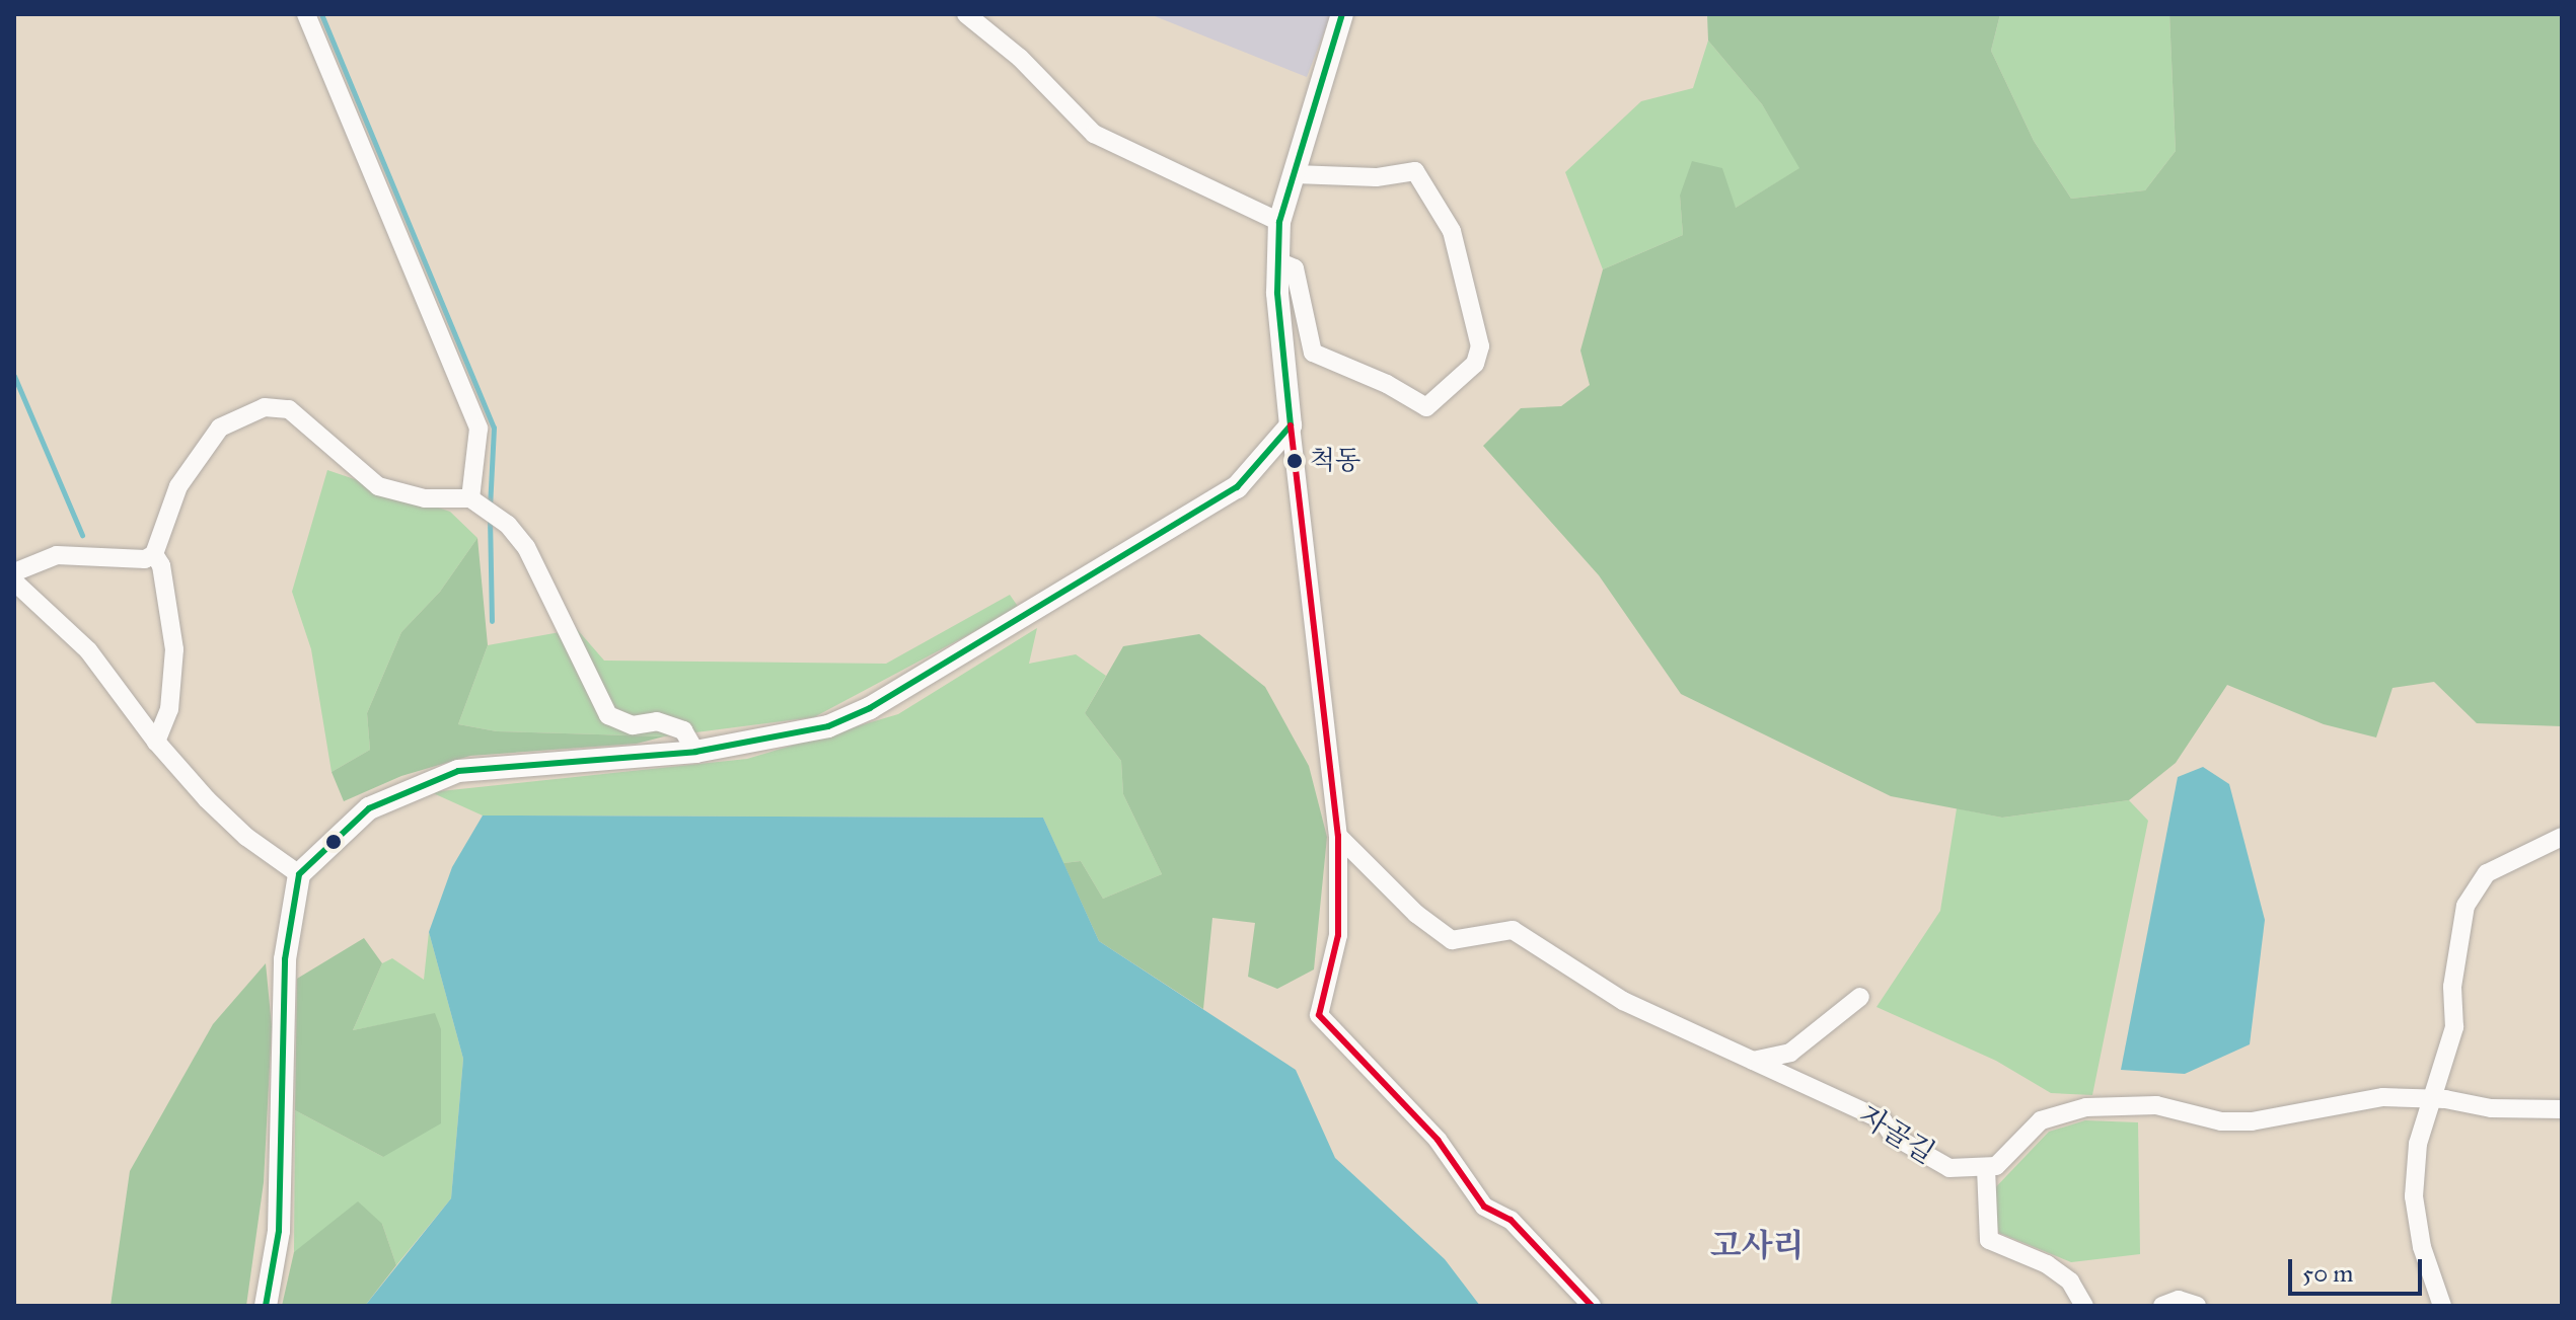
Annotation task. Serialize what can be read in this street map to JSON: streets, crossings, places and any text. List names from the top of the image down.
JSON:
{
  "streets": {
    "street": ["자골길"]
  },
  "districts": ["고사리"],
  "places": ["척동"],
  "scale_bar": "50 m"
}
